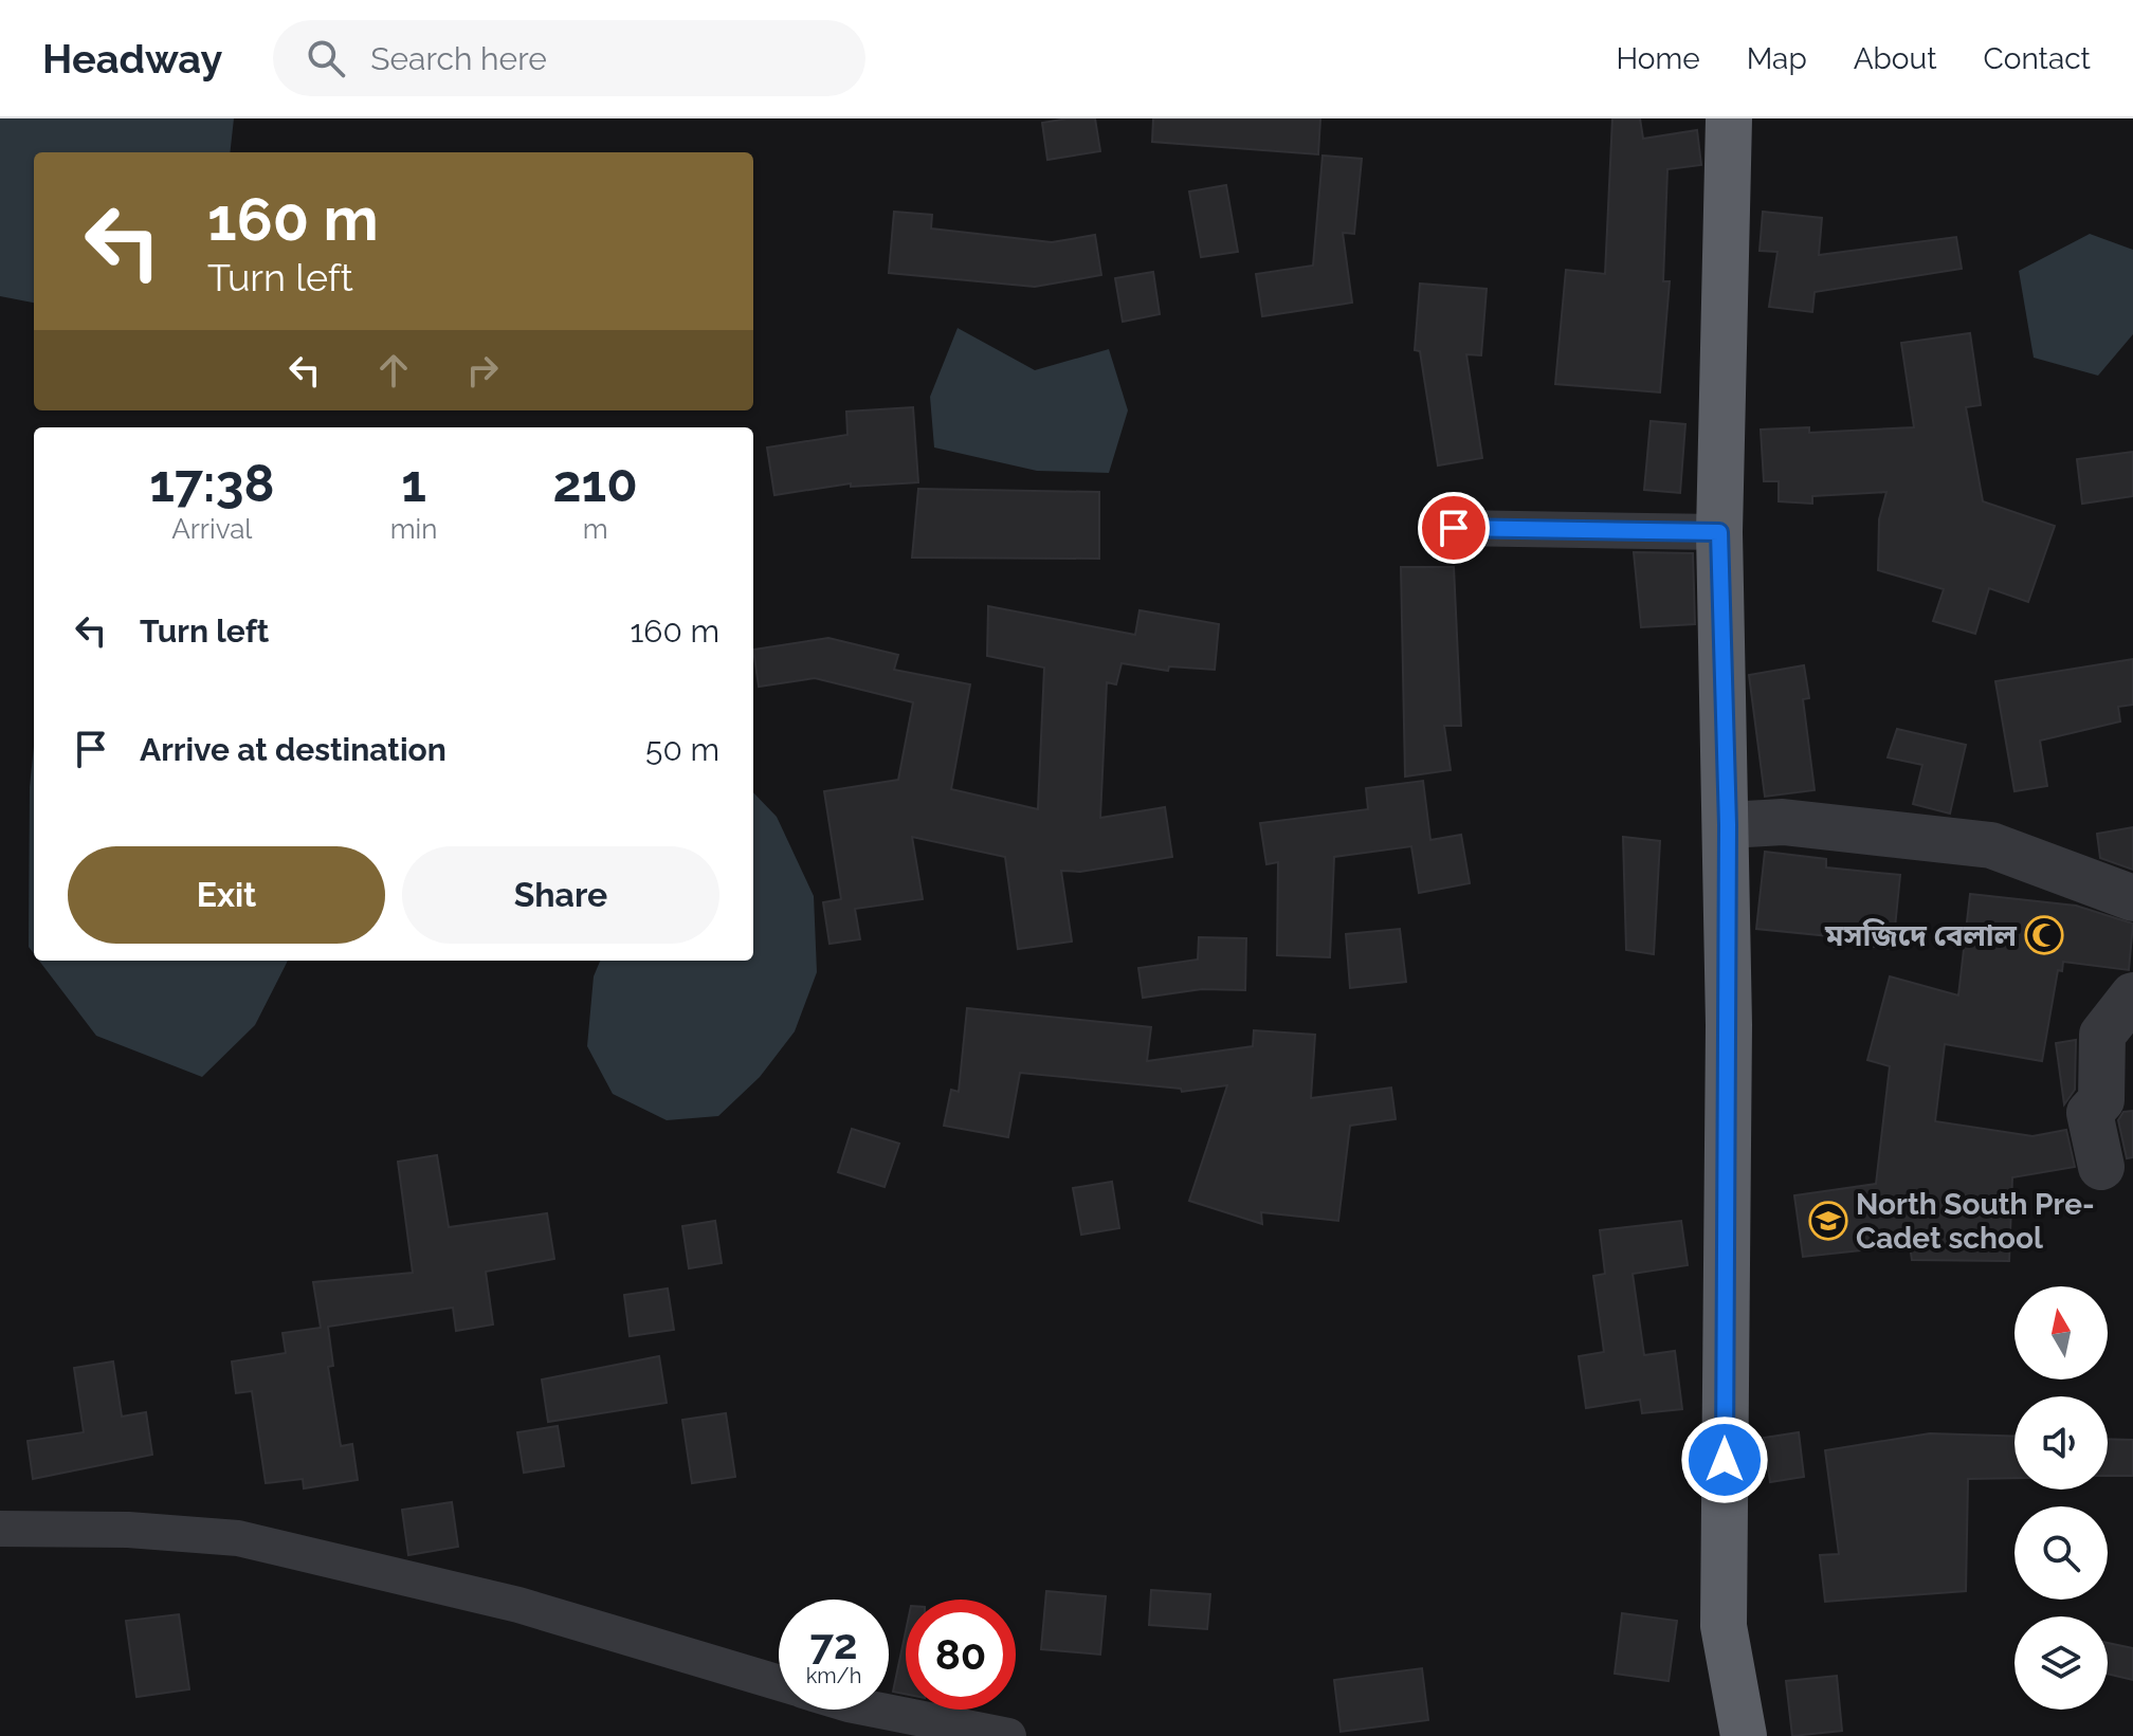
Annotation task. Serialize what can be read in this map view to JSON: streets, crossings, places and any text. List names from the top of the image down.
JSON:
{
  "places": {
    "mosque": ["মসজিদে বেলাল"],
    "school or university": ["North South Pre- Cadet school"]
  },
  "north": "top",
  "page": {
    "header": "Headway",
    "search": "Search here",
    "nav": [
      "Home",
      "Map",
      "About",
      "Contact"
    ],
    "turn": ["160 m", "Turn left"],
    "eta": [
      "17:38",
      "Arrival",
      "1",
      "min",
      "210",
      "m"
    ],
    "list": [
      {
        "name": "Turn left",
        "value": "160 m"
      },
      {
        "name": "Arrive at destination",
        "value": "50 m"
      }
    ],
    "buttons": ["Exit", "Share"],
    "speed": "72 km/h",
    "limit": "80"
  }
}
